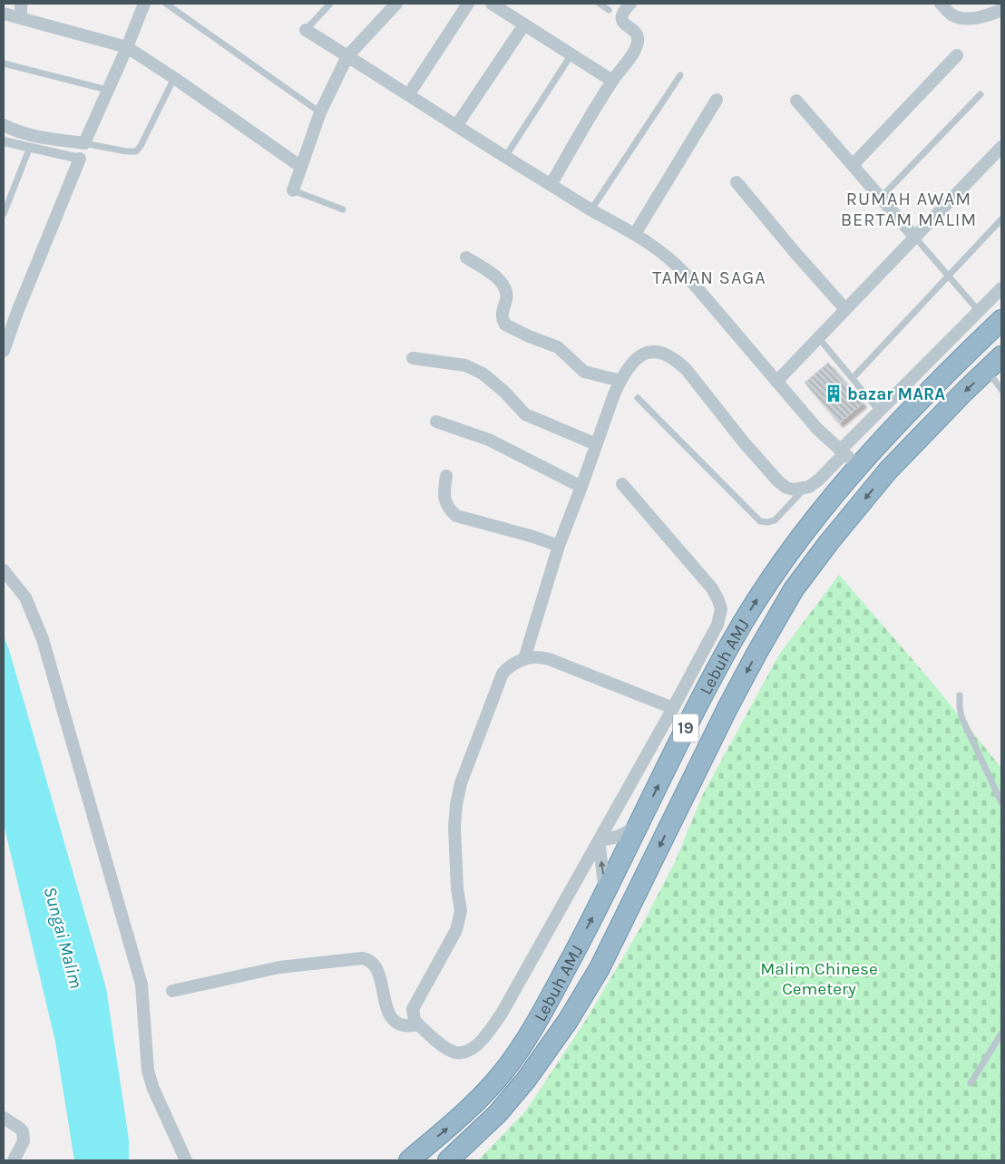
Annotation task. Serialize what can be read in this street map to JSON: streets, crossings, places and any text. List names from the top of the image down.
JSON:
{
  "streets": {
    "highway": ["Lebuh AMJ", "19"]
  },
  "districts": ["RUMAH AWAM BERTAM MALIM", "TAMAN SAGA"],
  "water": ["Sungai Malim"],
  "parks": ["Malim Chinese Cemetery"],
  "places": {
    "building": ["bazar MARA"]
  }
}
